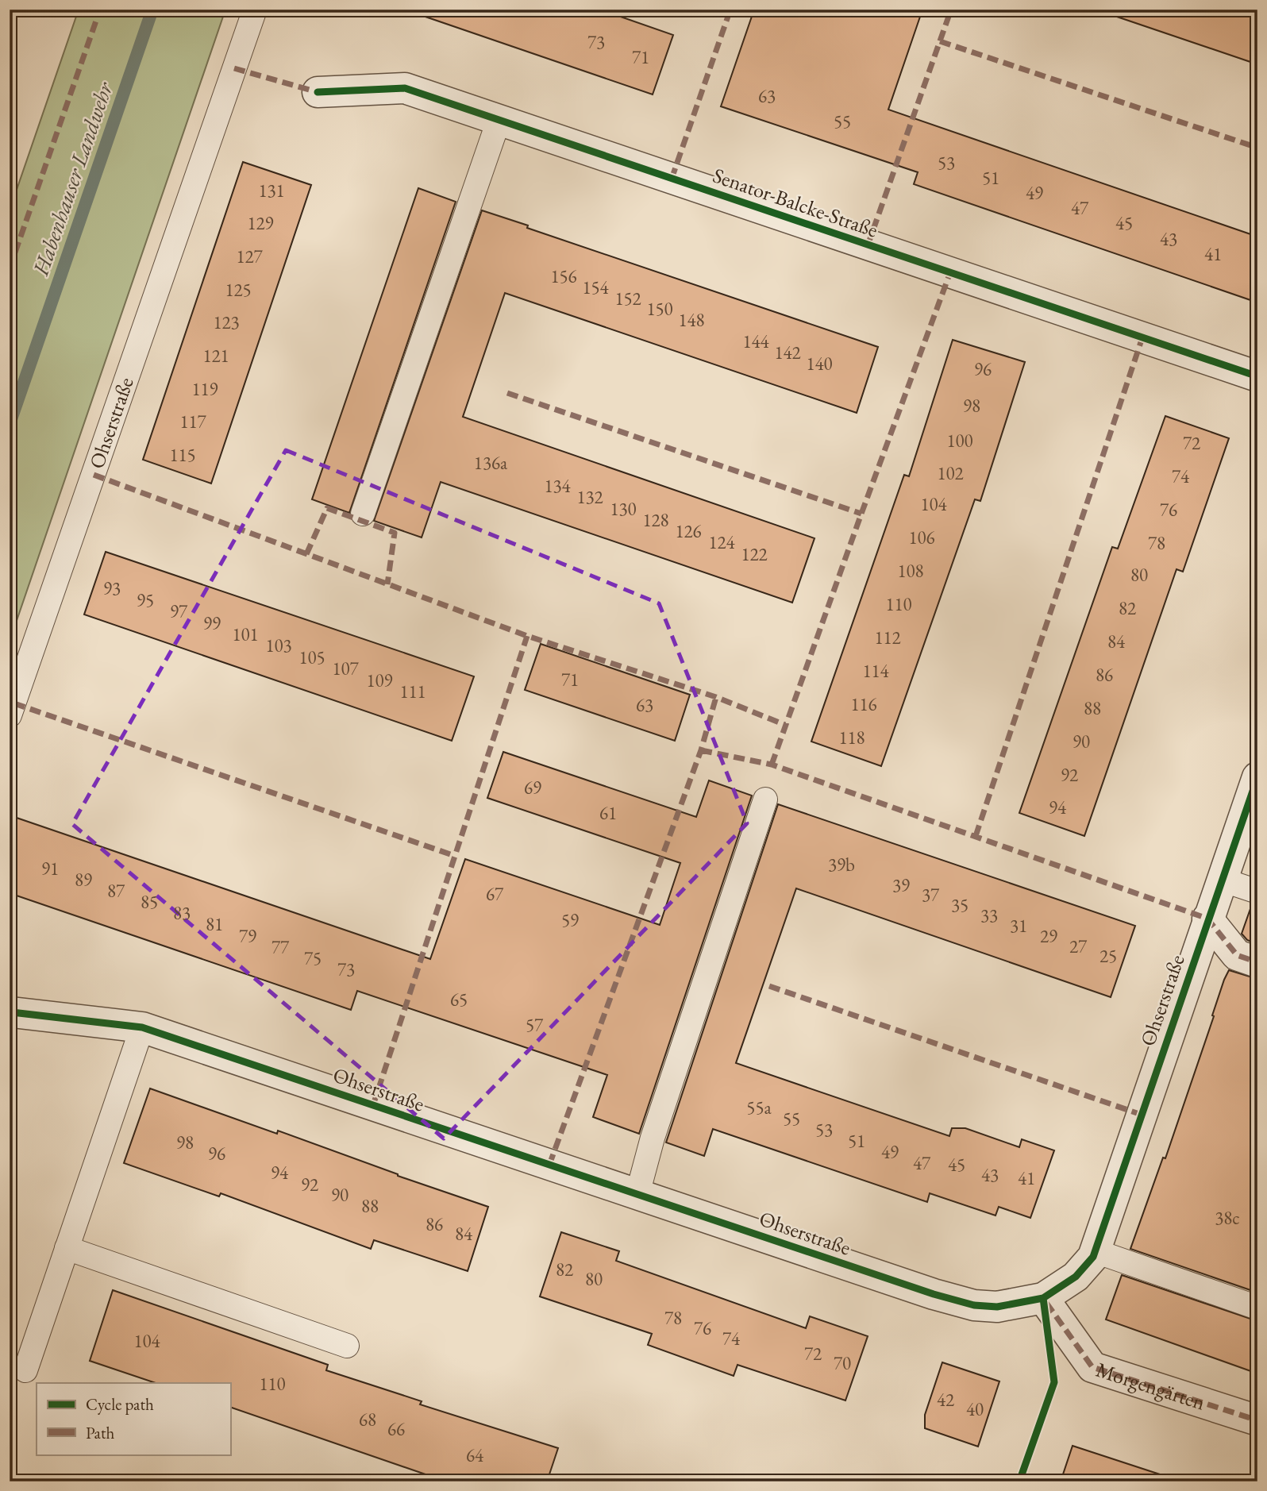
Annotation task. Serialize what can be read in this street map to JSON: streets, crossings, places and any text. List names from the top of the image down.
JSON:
{
  "streets": {
    "street": ["Senator-Balcke-Straße", "Ohserstraße", "Morgengärten"]
  },
  "crossings": [
    ["Ohserstraße", "Morgengärten"]
  ],
  "water": ["Habenhauser Landwehr"],
  "house_numbers": [
    "73",
    "71",
    "63",
    "55",
    "53",
    "51",
    "131",
    "49",
    "47",
    "129",
    "45",
    "43",
    "41",
    "127",
    "156",
    "154",
    "125",
    "152",
    "150",
    "148",
    "123",
    "144",
    "142",
    "121",
    "140",
    "96",
    "119",
    "98",
    "117",
    "100",
    "72",
    "115",
    "136a",
    "102",
    "74",
    "134",
    "132",
    "104",
    "130",
    "76",
    "128",
    "126",
    "106",
    "124",
    "78",
    "122",
    "108",
    "80",
    "93",
    "95",
    "110",
    "82",
    "97",
    "99",
    "101",
    "112",
    "84",
    "103",
    "105",
    "107",
    "114",
    "86",
    "71",
    "109",
    "111",
    "116",
    "63",
    "88",
    "118",
    "90",
    "92",
    "69",
    "94",
    "61",
    "39b",
    "91",
    "89",
    "39",
    "87",
    "67",
    "37",
    "85",
    "35",
    "83",
    "33",
    "59",
    "81",
    "31",
    "79",
    "29",
    "27",
    "77",
    "25",
    "75",
    "73",
    "65",
    "57",
    "55a",
    "55",
    "53",
    "51",
    "98",
    "49",
    "96",
    "47",
    "45",
    "94",
    "43",
    "41",
    "92",
    "90",
    "88",
    "38c",
    "86",
    "84",
    "82",
    "80",
    "78",
    "76",
    "74",
    "104",
    "72",
    "70",
    "110",
    "42",
    "40",
    "68",
    "66",
    "64"
  ],
  "legend": ["Cycle path", "Path"]
}
